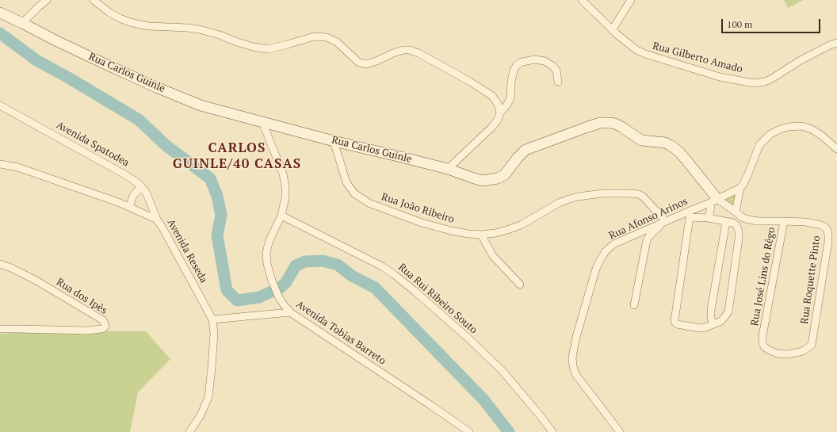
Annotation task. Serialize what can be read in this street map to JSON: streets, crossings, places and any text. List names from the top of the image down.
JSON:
{
  "streets": {
    "street": [
      "Rua Gilberto Amado",
      "Rua Carlos Guinle",
      "Avenida Spatodea",
      "Rua João Ribeiro",
      "Rua Afonso Arinos",
      "Avenida Reseda",
      "Rua José Lins do Rêgo",
      "Rua Roquette Pinto",
      "Rua dos Ipês",
      "Rua Rui Ribeiro Souto",
      "Avenida Tobias Barreto"
    ]
  },
  "crossings": [
    ["Rua Carlos Guinle", "Rua João Ribeiro"],
    ["Rua Carlos Guinle", "Rua Afonso Arinos"],
    ["Rua Carlos Guinle", "Avenida Tobias Barreto"],
    ["Avenida Spatodea", "Avenida Reseda"],
    ["Rua João Ribeiro", "Rua Afonso Arinos"],
    ["Rua José Lins do Rêgo", "Rua Roquette Pinto"],
    ["Rua Rui Ribeiro Souto", "Avenida Tobias Barreto"]
  ],
  "districts": ["CARLOS GUINLE/40 CASAS"],
  "scale_bar": "100 m"
}
